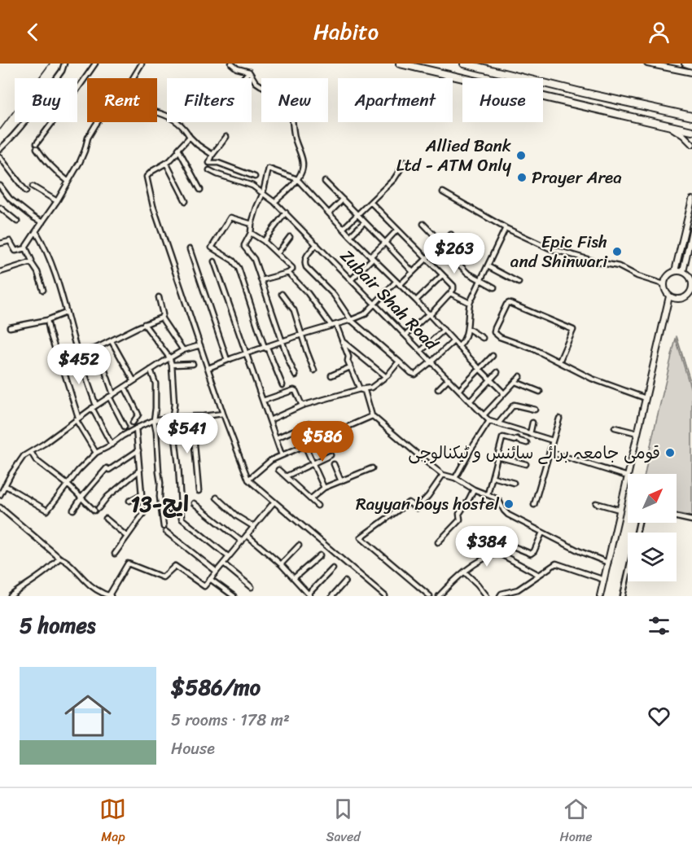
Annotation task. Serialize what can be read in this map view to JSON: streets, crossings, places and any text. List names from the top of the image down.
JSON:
{
  "streets": {
    "street": ["Zubair Shah Road"]
  },
  "districts": ["ایچ-13"],
  "places": [
    "Allied Bank Ltd - ATM Only",
    "Prayer Area",
    "Epic Fish and Shinwari",
    "قومی جامعہ برائے سائنس و ٹیکنالوجی",
    "Rayyan boys hostel"
  ],
  "north": "top right",
  "page": {
    "header": "Habito",
    "chip": [
      "Buy",
      "Rent",
      "Filters",
      "New",
      "Apartment",
      "House"
    ],
    "price": [
      "$263",
      "$452",
      "$541",
      "$586",
      "$384"
    ],
    "heading": "5 homes",
    "list": [
      {
        "name": "$586/mo",
        "note": "5 rooms · 178 m² · House"
      }
    ],
    "tabs": ["Map", "Saved", "Home"]
  }
}
